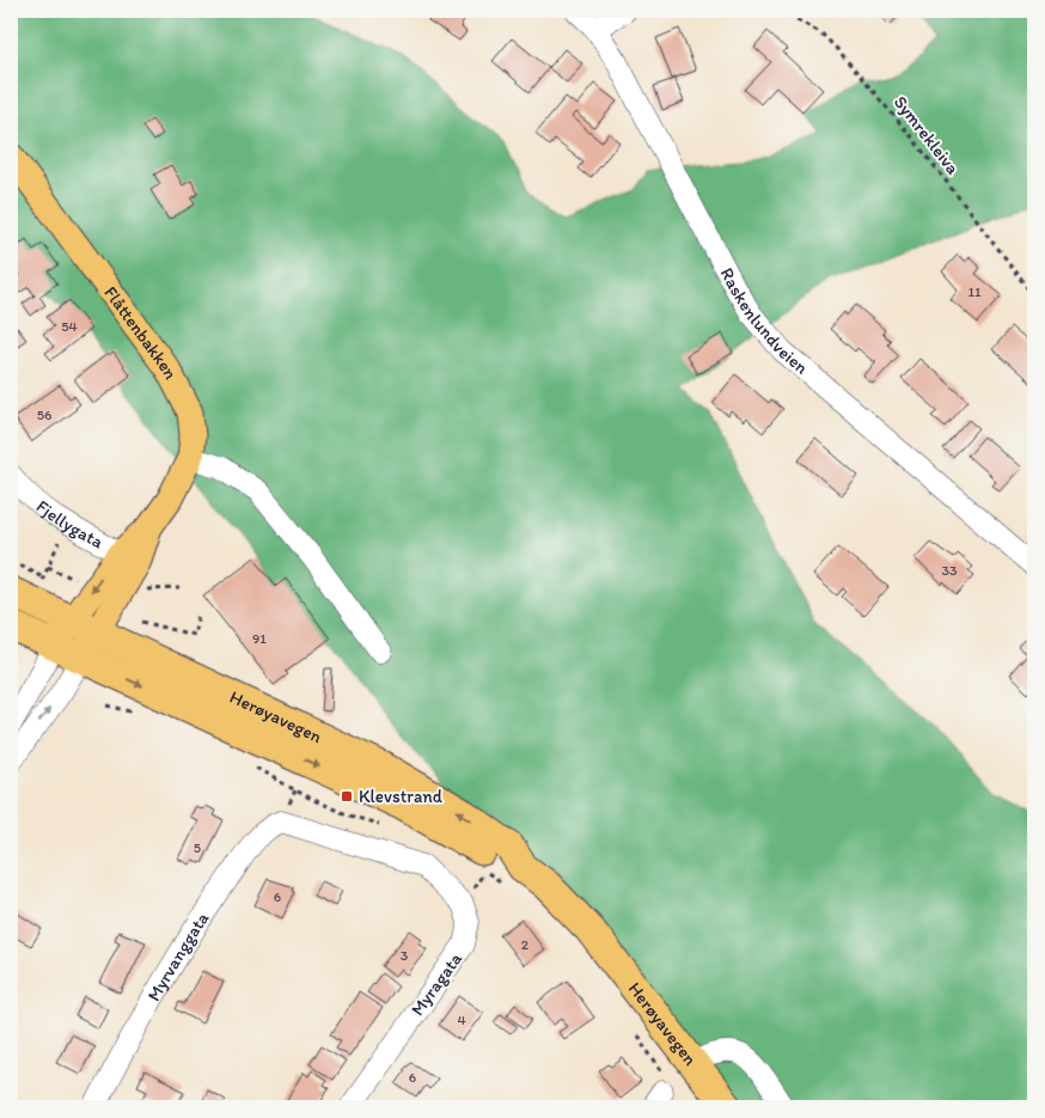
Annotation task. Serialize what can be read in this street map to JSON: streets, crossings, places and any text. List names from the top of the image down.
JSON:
{
  "streets": {
    "highway": ["Herøyavegen"],
    "main road": ["Flåttenbakken"],
    "street": [
      "Raskenlundveien",
      "Fjellygata",
      "Myrvanggata",
      "Myragata"
    ],
    "path": ["Symrekleiva"]
  },
  "crossings": [
    ["Flåttenbakken", "Fjellygata"],
    ["Flåttenbakken", "Herøyavegen"],
    ["Myrvanggata", "Myragata"]
  ],
  "places": {
    "transit": ["Klevstrand"]
  },
  "house_numbers": [
    "11",
    "54",
    "56",
    "33",
    "91",
    "5",
    "6",
    "2",
    "3",
    "4",
    "6"
  ]
}
